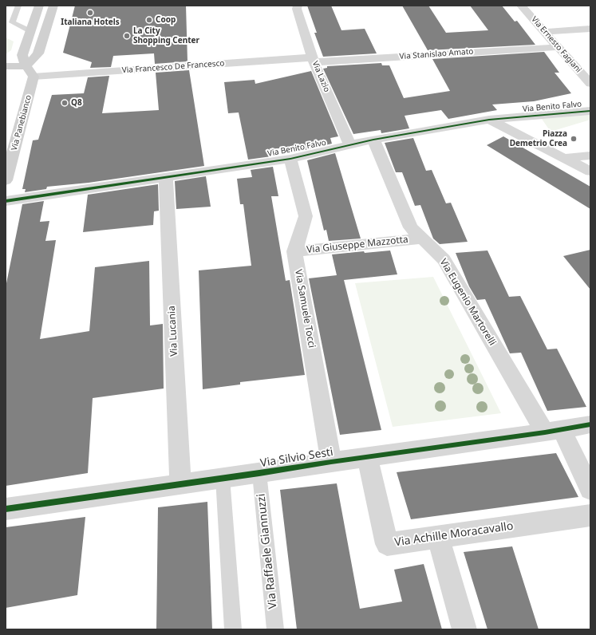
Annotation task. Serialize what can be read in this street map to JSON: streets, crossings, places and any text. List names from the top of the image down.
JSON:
{
  "streets": {
    "street": [
      "Via Ernesto Fagiani",
      "Via Stanislao Amato",
      "Via Francesco De Francesco",
      "Via Lazio",
      "Via Benito Falvo",
      "Via Panebianco",
      "Via Giuseppe Mazzotta",
      "Via Eugenio Martorelli",
      "Via Samuele Tocci",
      "Via Lucania",
      "Via Silvio Sesti",
      "Via Achille Moracavallo"
    ],
    "lane": ["Via Raffaele Giannuzzi"]
  },
  "crossings": [
    ["Via Ernesto Fagiani", "Via Stanislao Amato"],
    ["Via Stanislao Amato", "Via Francesco De Francesco"],
    ["Via Stanislao Amato", "Via Lazio"],
    ["Via Francesco De Francesco", "Via Lazio"],
    ["Via Francesco De Francesco", "Via Panebianco"],
    ["Via Lazio", "Via Benito Falvo"],
    ["Via Benito Falvo", "Via Eugenio Martorelli"],
    ["Via Benito Falvo", "Via Samuele Tocci"],
    ["Via Benito Falvo", "Via Lucania"],
    ["Via Giuseppe Mazzotta", "Via Eugenio Martorelli"],
    ["Via Giuseppe Mazzotta", "Via Samuele Tocci"],
    ["Via Eugenio Martorelli", "Via Silvio Sesti"],
    ["Via Samuele Tocci", "Via Silvio Sesti"],
    ["Via Lucania", "Via Silvio Sesti"],
    ["Via Silvio Sesti", "Via Achille Moracavallo"],
    ["Via Silvio Sesti", "Via Raffaele Giannuzzi"]
  ],
  "places": [
    "Italiana Hotels",
    "Coop",
    "La City Shopping Center",
    "Q8",
    "Piazza Demetrio Crea"
  ]
}
